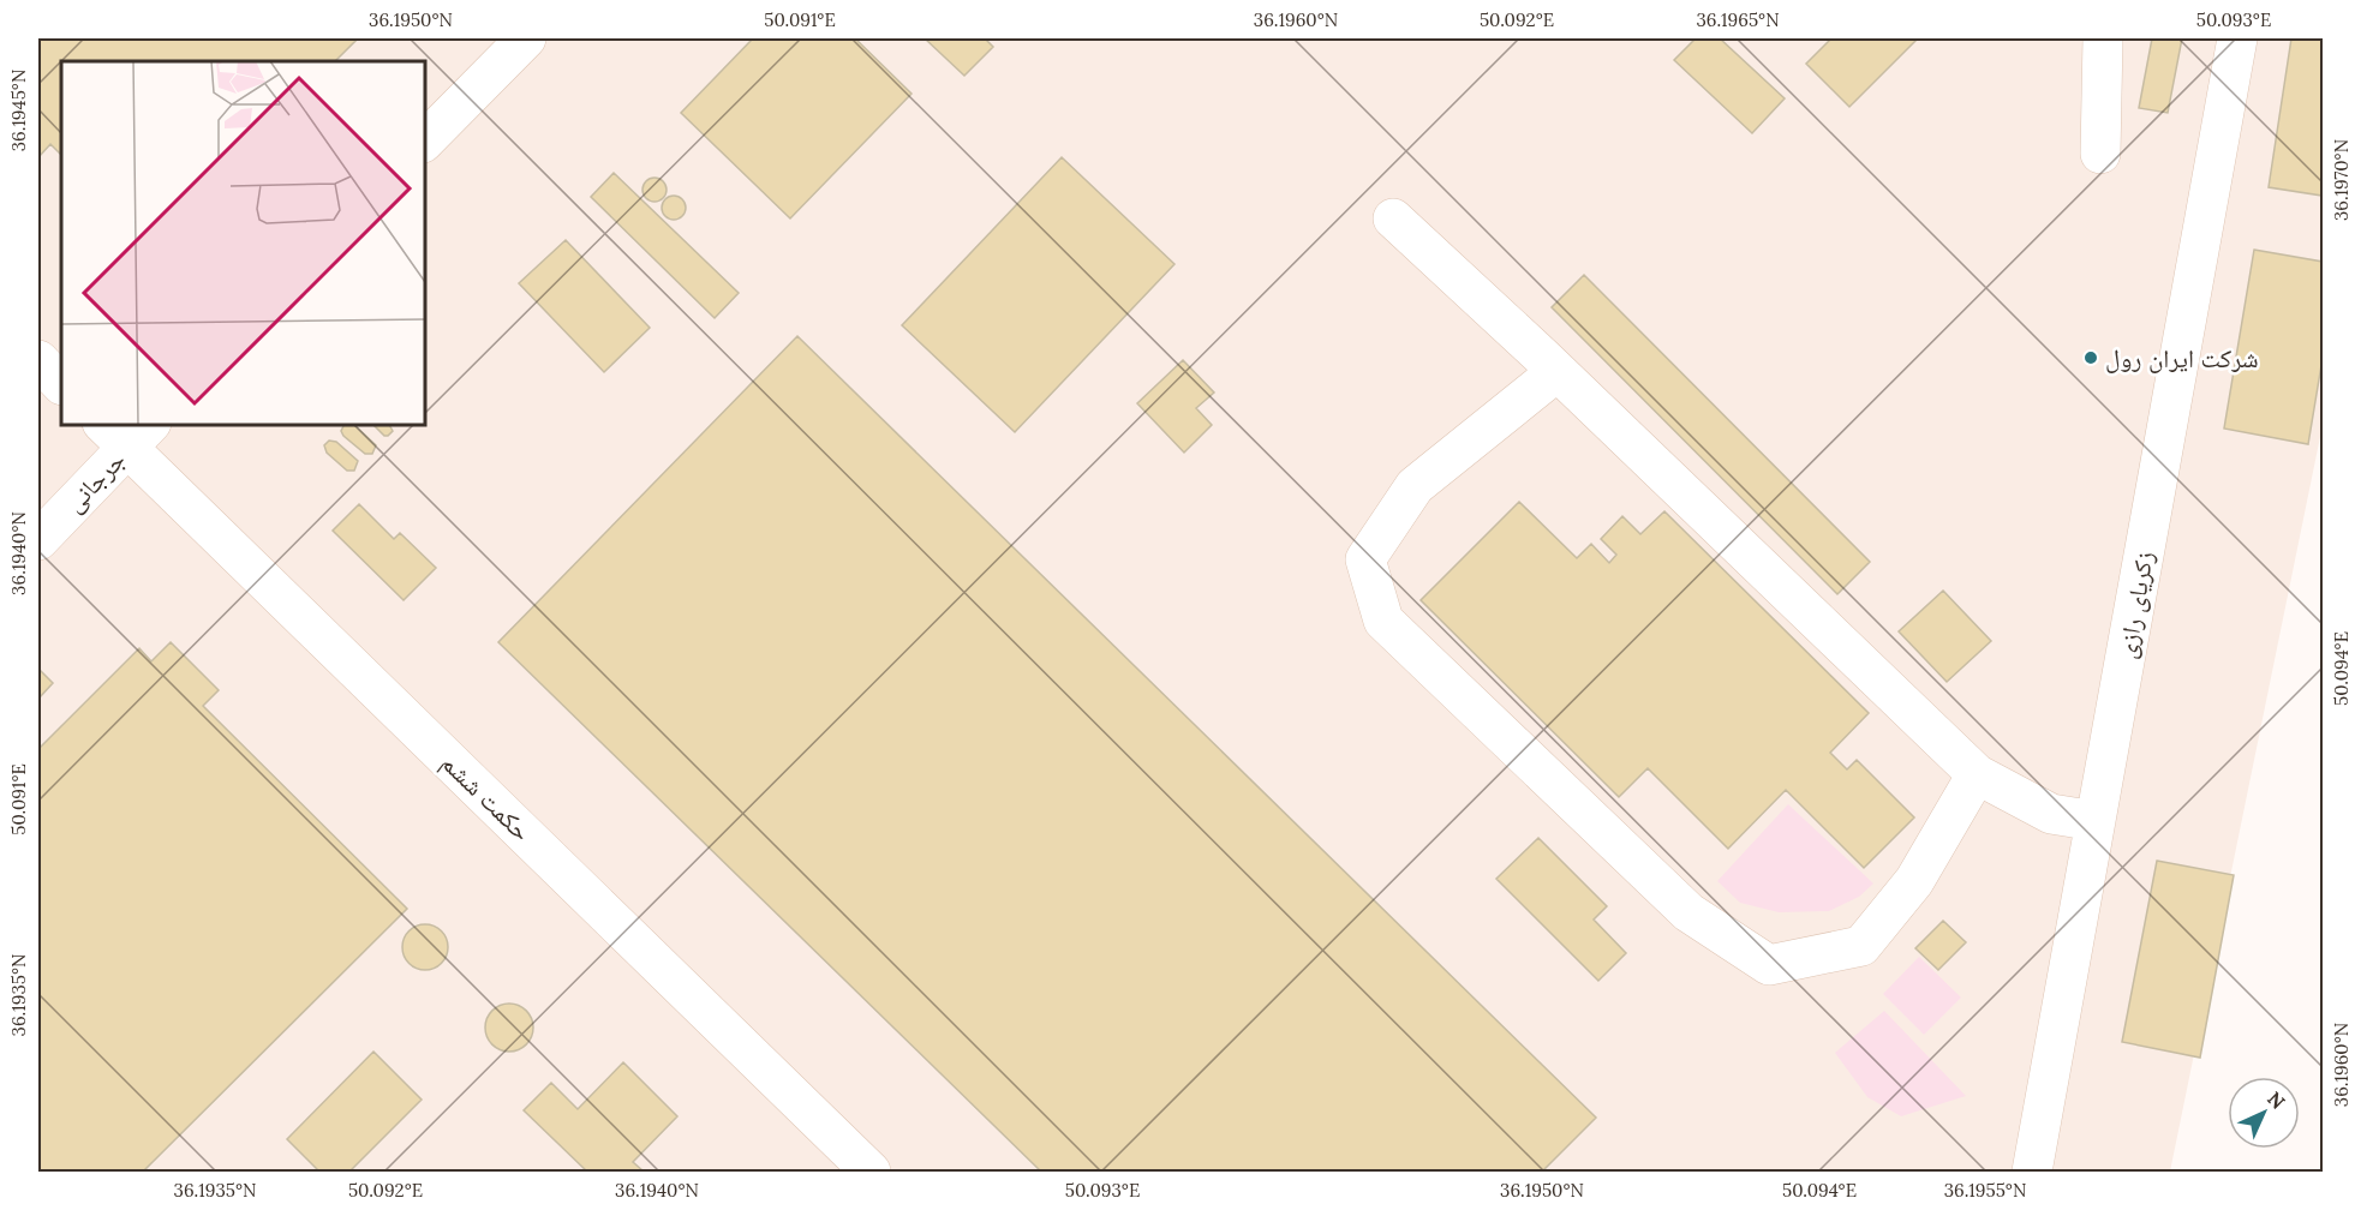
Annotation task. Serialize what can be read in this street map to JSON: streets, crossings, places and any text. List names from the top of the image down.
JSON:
{
  "streets": {
    "street": ["جرجانی", "زکریای رازی", "حکمت ششم"]
  },
  "crossings": [
    ["جرجانی", "حکمت ششم"]
  ],
  "places": ["شرکت ایران رول"],
  "north": "top right",
  "coordinates": [
    "36.1950°N",
    "50.091°E",
    "36.1960°N",
    "50.092°E",
    "36.1965°N",
    "50.093°E",
    "36.1945°N",
    "36.1970°N",
    "36.1940°N",
    "50.094°E",
    "36.1935°N",
    "36.1955°N"
  ]
}
